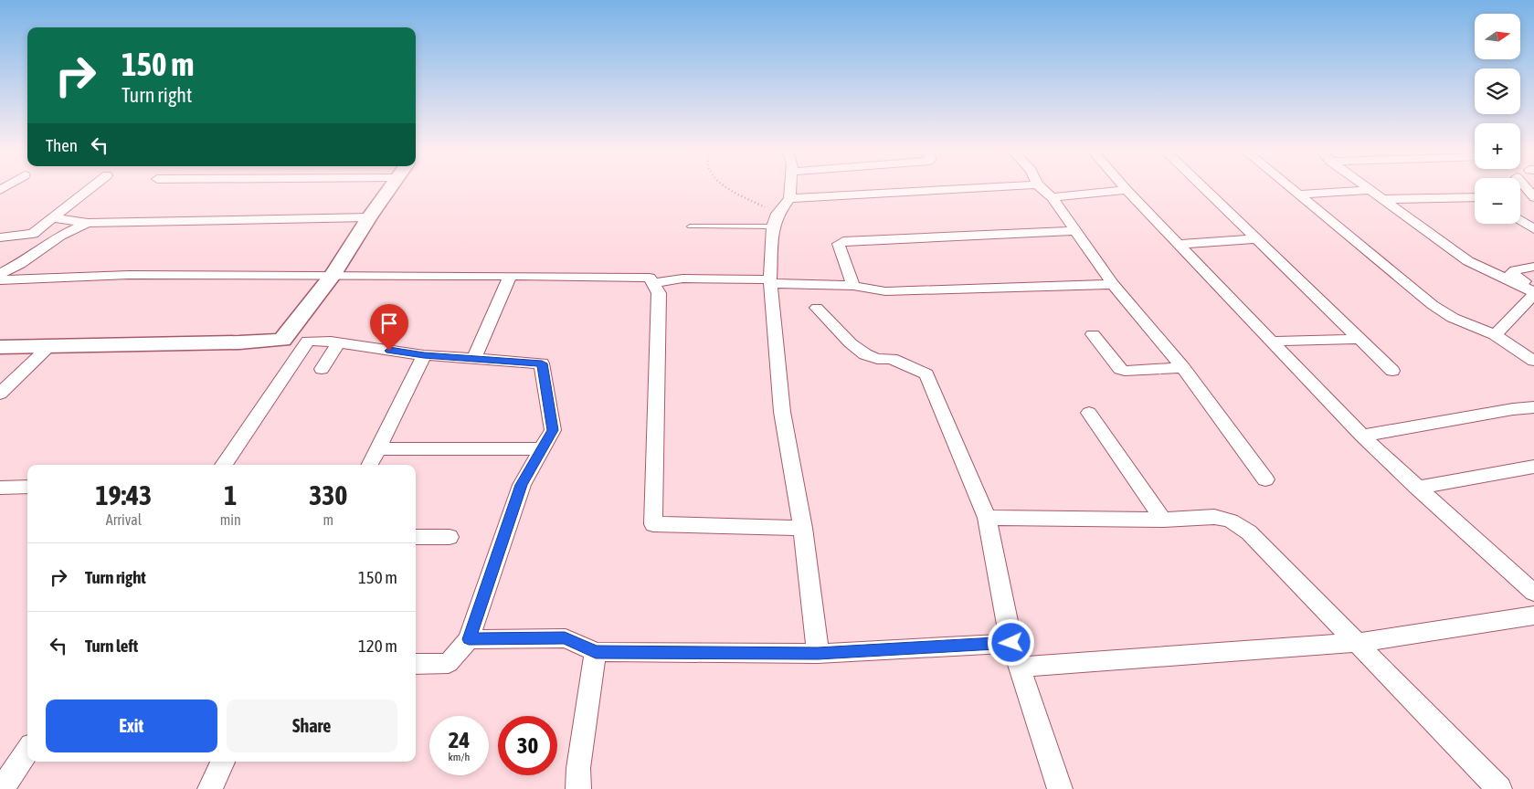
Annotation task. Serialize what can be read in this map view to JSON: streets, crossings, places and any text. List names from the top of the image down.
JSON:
{
  "north": "right",
  "page": {
    "map_buttons": ["+", "−"],
    "turn": ["150 m", "Turn right"],
    "then": "Then",
    "eta": [
      "19:43",
      "Arrival",
      "1",
      "min",
      "330",
      "m"
    ],
    "list": [
      {
        "name": "Turn right",
        "value": "150 m"
      },
      {
        "name": "Turn left",
        "value": "120 m"
      }
    ],
    "buttons": ["Exit", "Share"],
    "speed": "24 km/h",
    "limit": "30"
  }
}
